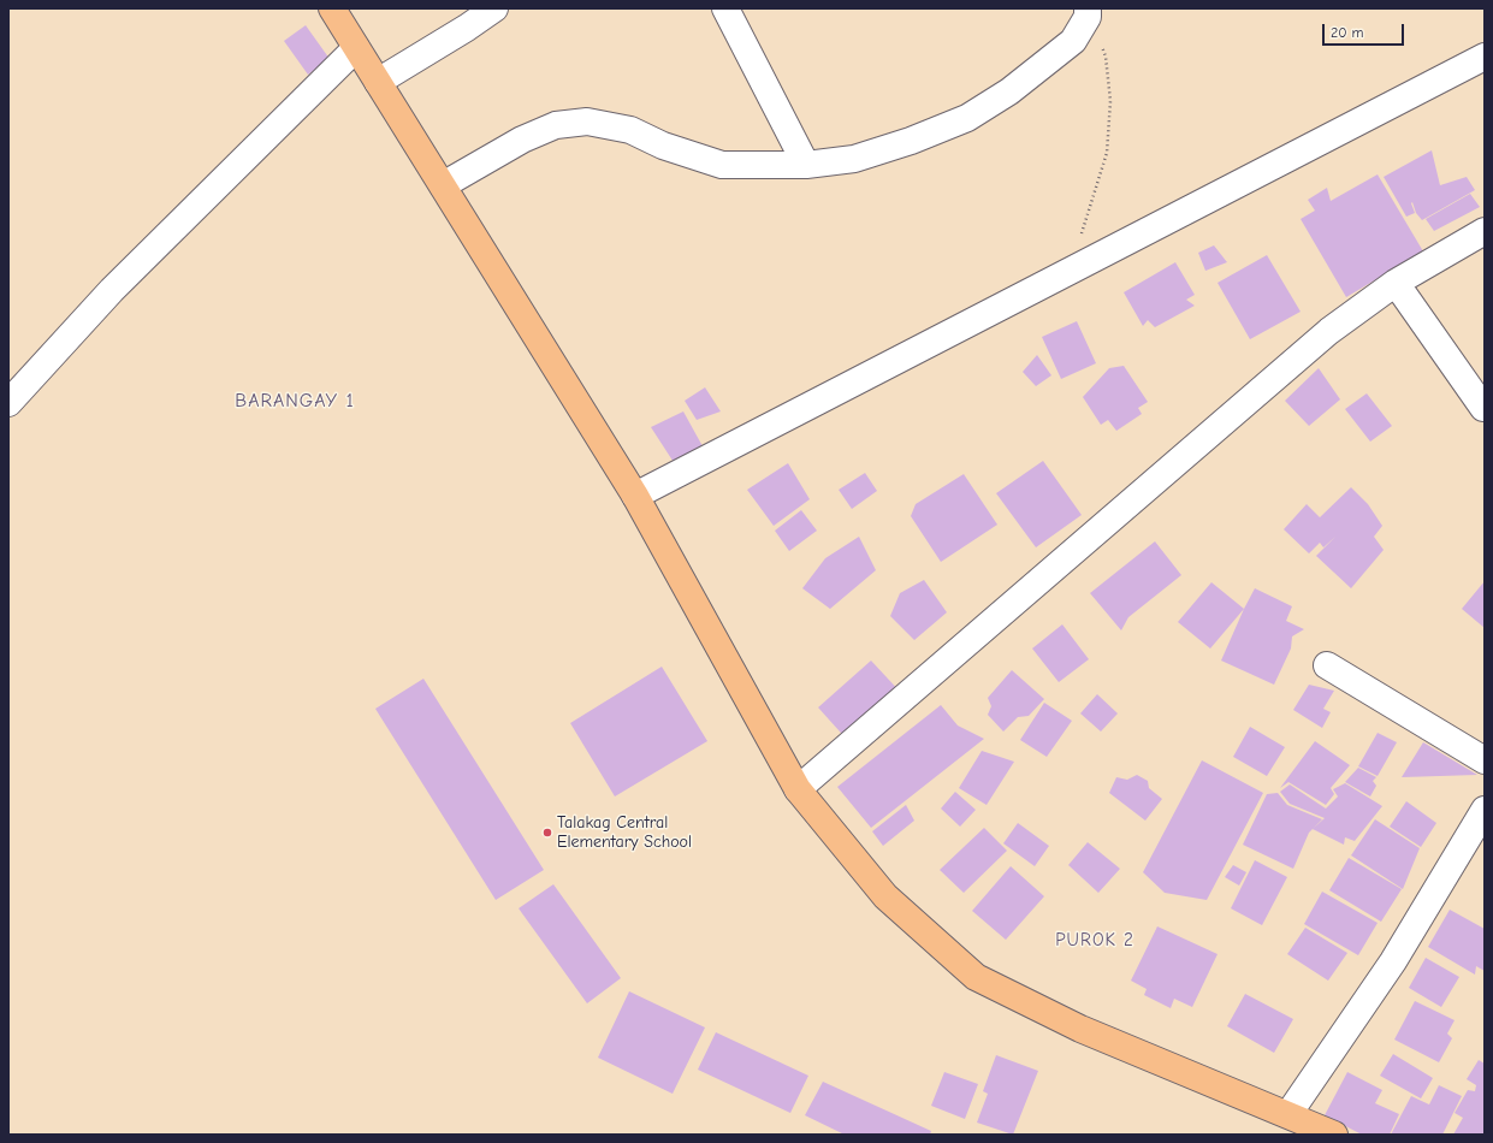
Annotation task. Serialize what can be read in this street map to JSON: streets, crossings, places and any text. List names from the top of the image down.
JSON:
{
  "districts": ["BARANGAY 1", "PUROK 2"],
  "places": ["Talakag Central Elementary School"],
  "scale_bar": "20 m"
}
